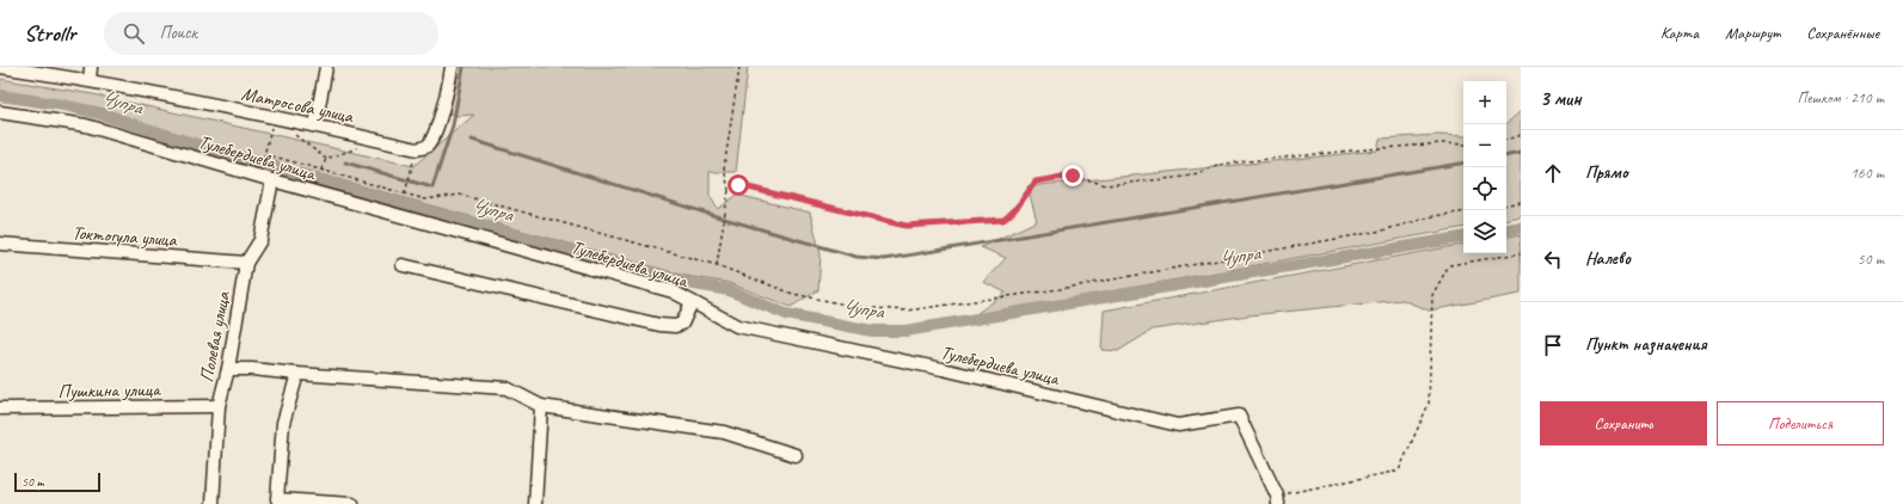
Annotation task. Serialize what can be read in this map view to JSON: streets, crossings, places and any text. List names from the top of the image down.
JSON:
{
  "streets": {
    "street": [
      "Матросова улица",
      "Тулебердиева улица",
      "Токтогула улица",
      "Полевая улица",
      "Пушкина улица"
    ]
  },
  "crossings": [
    ["Тулебердиева улица", "Полевая улица"],
    ["Токтогула улица", "Полевая улица"],
    ["Полевая улица", "Пушкина улица"]
  ],
  "water": ["Чупра"],
  "scale_bar": "50 m",
  "page": {
    "header": "Strollr",
    "search": "Поиск",
    "nav": ["Карта", "Маршрут", "Сохранённые"],
    "heading": ["3 мин", "Пешком · 210 m"],
    "map_buttons": ["+", "−"],
    "list": [
      ["Прямо", "160 m"],
      ["Налево", "50 m"],
      "Пункт назначения"
    ],
    "buttons": ["Сохранить", "Поделиться"],
    "scale": "50 m"
  }
}
